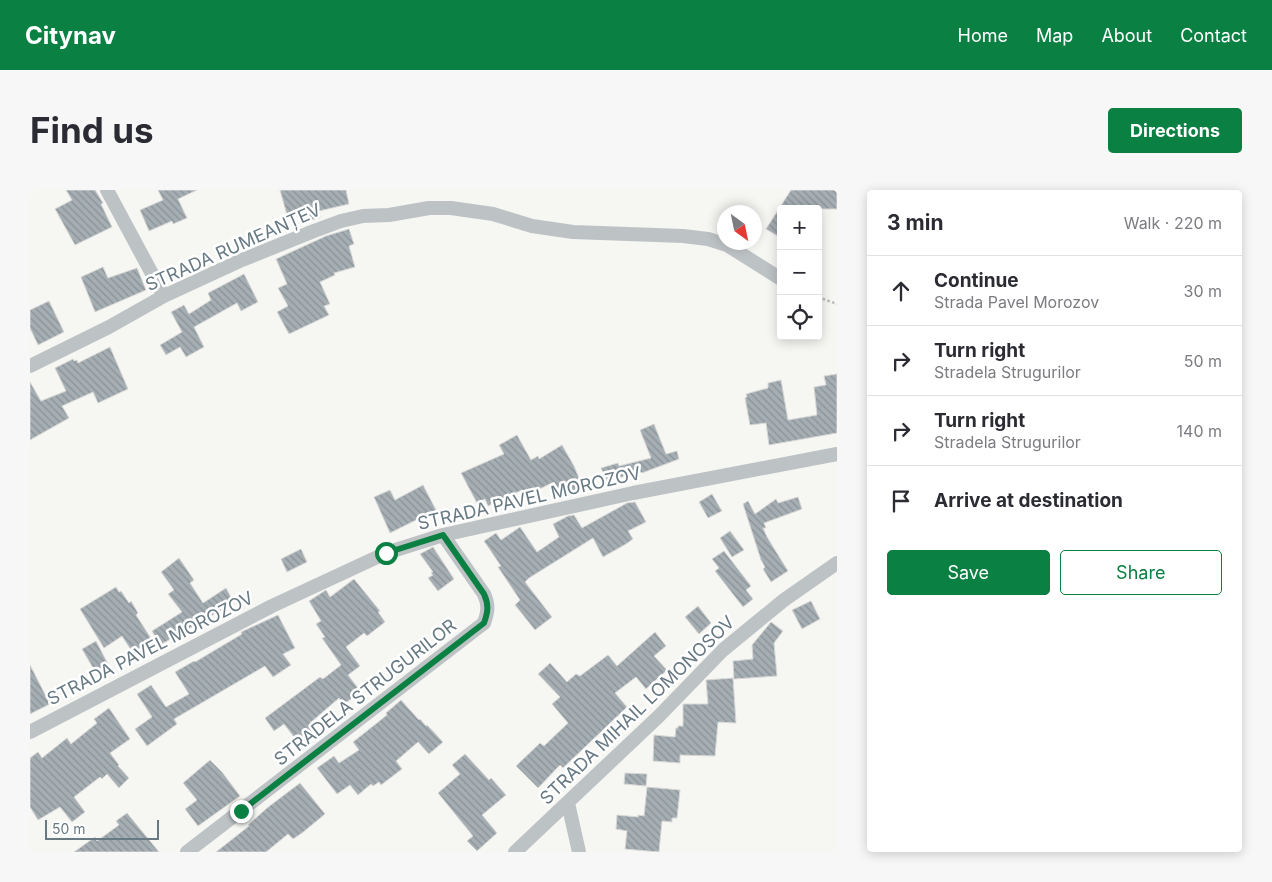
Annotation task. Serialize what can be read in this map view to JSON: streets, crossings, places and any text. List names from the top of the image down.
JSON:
{
  "streets": {
    "street": [
      "STRADA RUMEANȚEV",
      "STRADA PAVEL MOROZOV",
      "STRADELA STRUGURILOR",
      "STRADA MIHAIL LOMONOSOV"
    ]
  },
  "crossings": [
    ["STRADA PAVEL MOROZOV", "STRADELA STRUGURILOR"]
  ],
  "scale_bar": "50 m",
  "north": "bottom right",
  "page": {
    "header": "Citynav",
    "nav": [
      "Home",
      "Map",
      "About",
      "Contact"
    ],
    "buttons": [
      "Directions",
      ["Save", "Share"]
    ],
    "title": "Find us",
    "heading": ["3 min", "Walk · 220 m"],
    "map_buttons": ["+", "−"],
    "list": [
      ["Continue", "Strada Pavel Morozov", "30 m"],
      ["Turn right", "Stradela Strugurilor", "50 m"],
      ["Turn right", "Stradela Strugurilor", "140 m"],
      "Arrive at destination"
    ],
    "scale": "50 m"
  }
}
